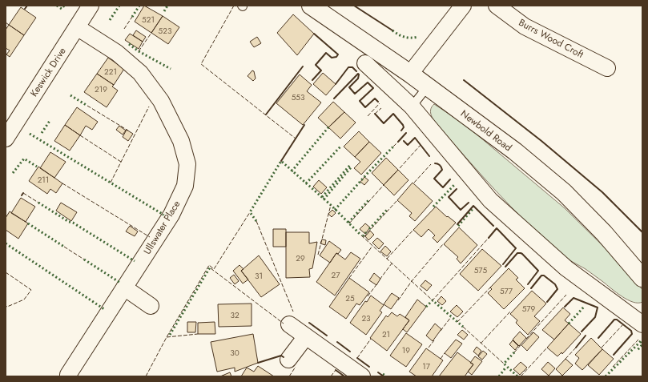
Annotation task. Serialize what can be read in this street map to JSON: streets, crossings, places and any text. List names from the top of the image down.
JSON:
{
  "streets": {
    "main road": ["Newbold Road"],
    "street": ["Burrs Wood Croft", "Keswick Drive", "Ullswater Place"]
  },
  "crossings": [
    ["Keswick Drive", "Ullswater Place"]
  ],
  "house_numbers": [
    "521",
    "523",
    "221",
    "219",
    "553",
    "211",
    "29",
    "575",
    "27",
    "31",
    "577",
    "25",
    "579",
    "32",
    "23",
    "21",
    "19",
    "30",
    "17"
  ]
}
